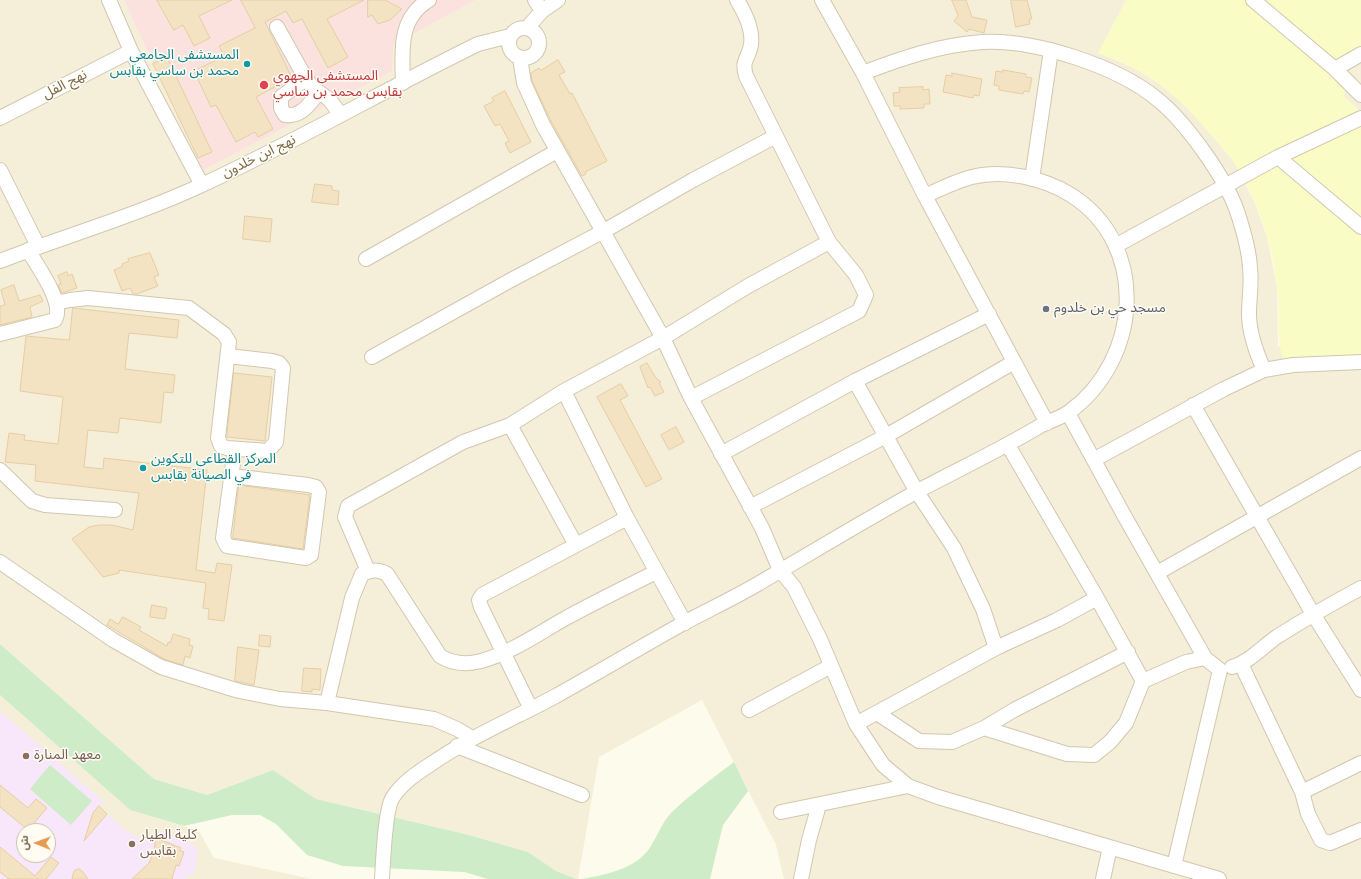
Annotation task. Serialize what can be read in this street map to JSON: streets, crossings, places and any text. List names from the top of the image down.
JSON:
{
  "streets": {
    "street": ["نهج الفل", "نهج ابن خلدون"]
  },
  "places": [
    "المستشفى الجامعي محمد بن ساسي بقابس",
    "المستشفى الجهوي بقابس محمد بن ساسي",
    "مسجد حي بن خلدوم",
    "المركز القطاعى للتكوين في الصيانة بقابس",
    "معهد المنارة",
    "كلية الطيار بقابس"
  ],
  "north": "left"
}
